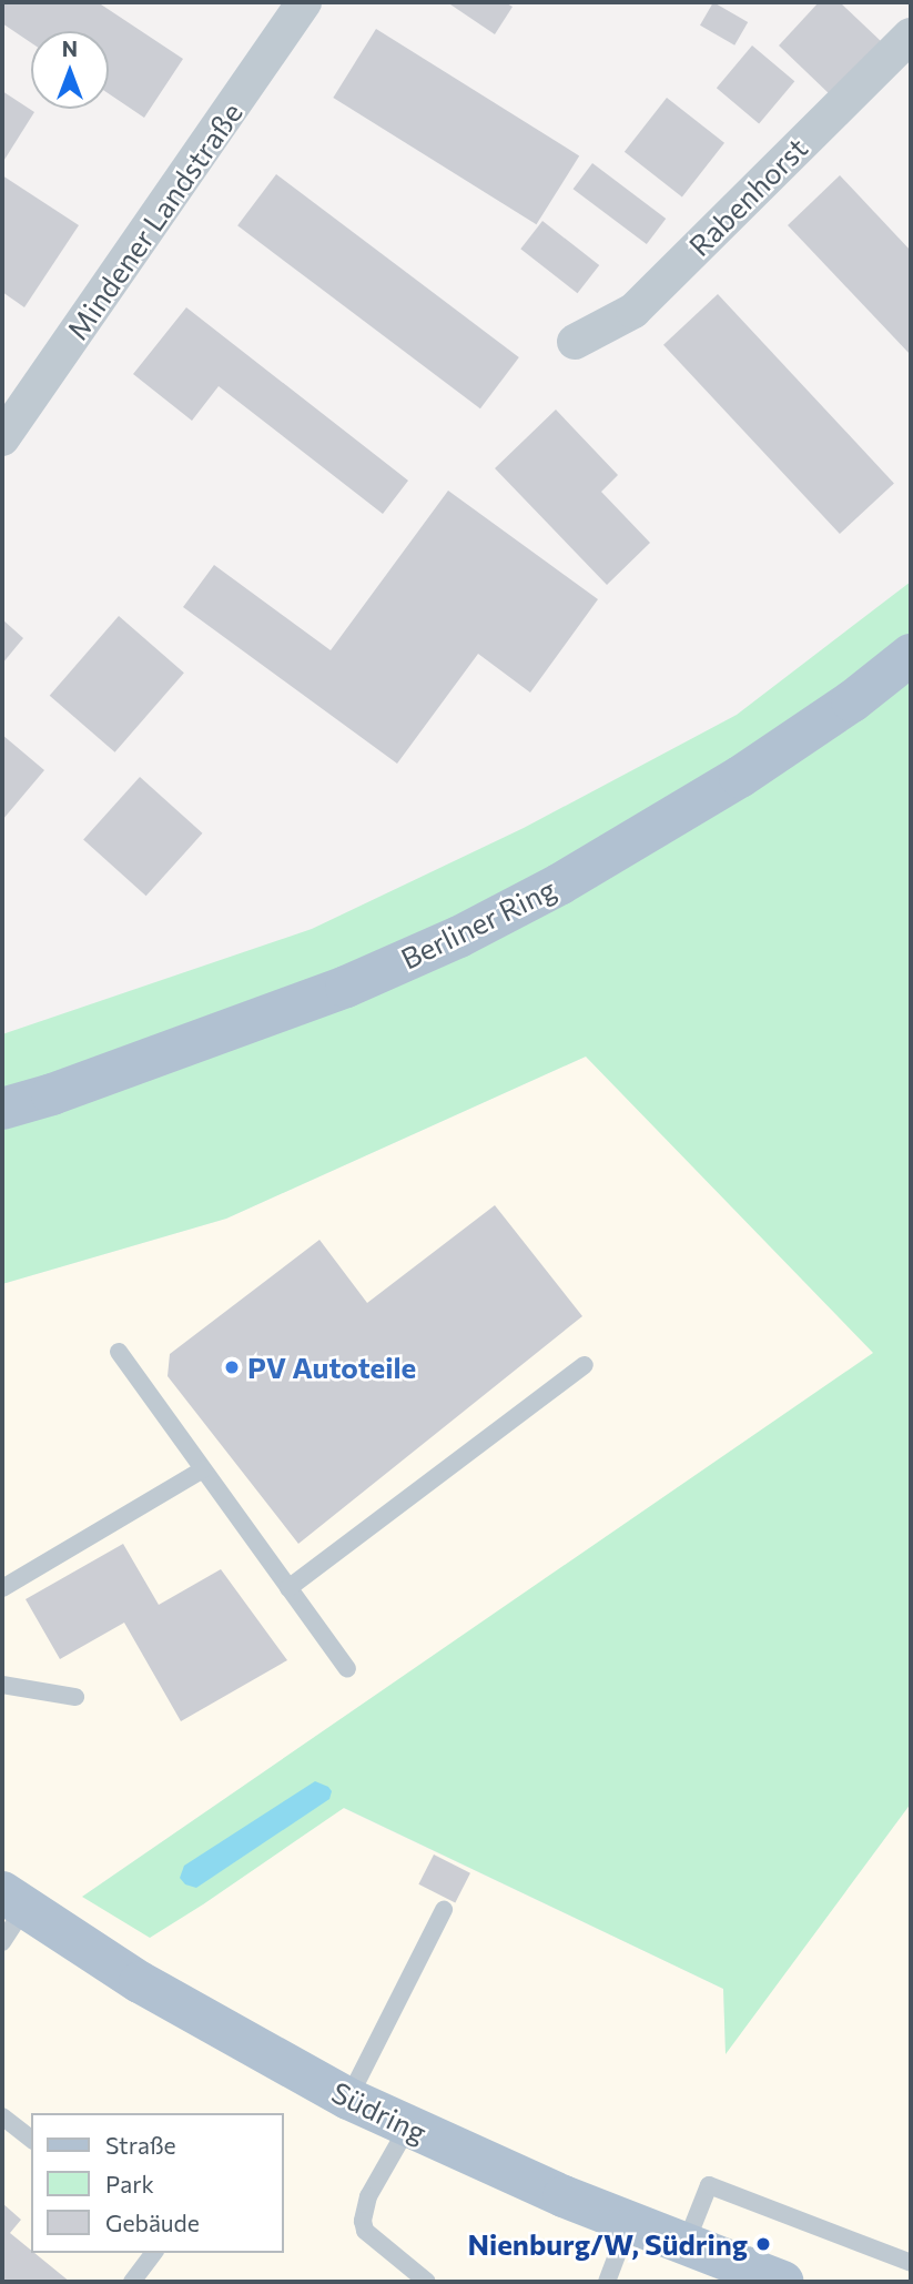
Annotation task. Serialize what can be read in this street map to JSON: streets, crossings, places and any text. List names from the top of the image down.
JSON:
{
  "streets": {
    "main road": ["Berliner Ring", "Südring"],
    "street": ["Rabenhorst", "Mindener Landstraße"]
  },
  "places": ["PV Autoteile", "Nienburg/W, Südring"],
  "legend": ["Straße", "Park", "Gebäude"],
  "north": "top"
}
